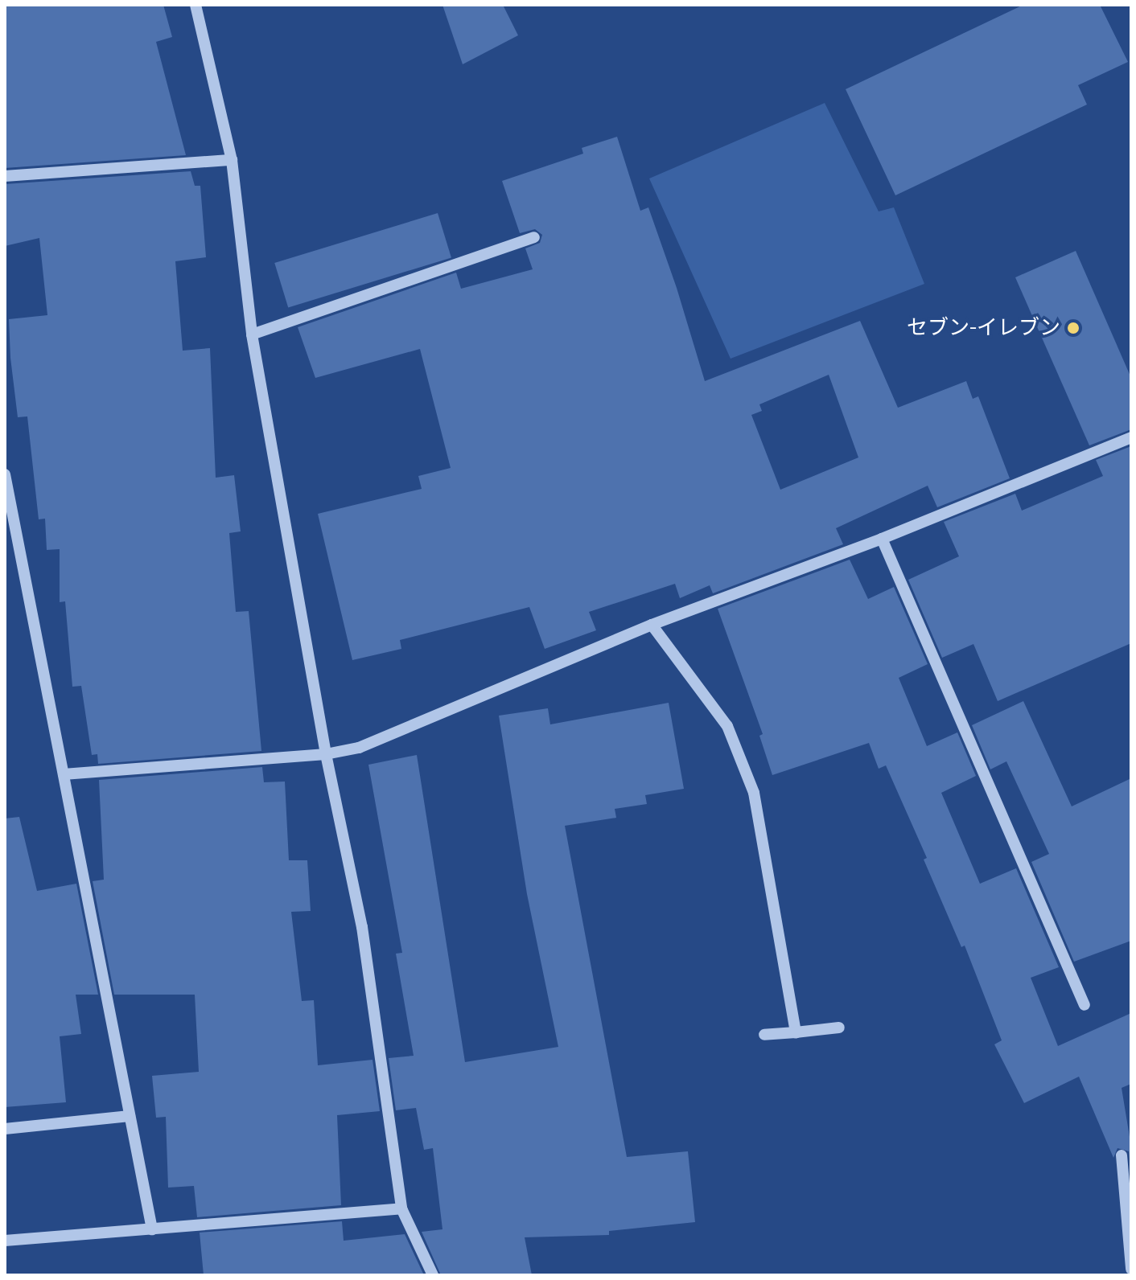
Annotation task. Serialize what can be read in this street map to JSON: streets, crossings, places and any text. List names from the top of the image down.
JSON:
{
  "places": ["セブン-イレブン"]
}
